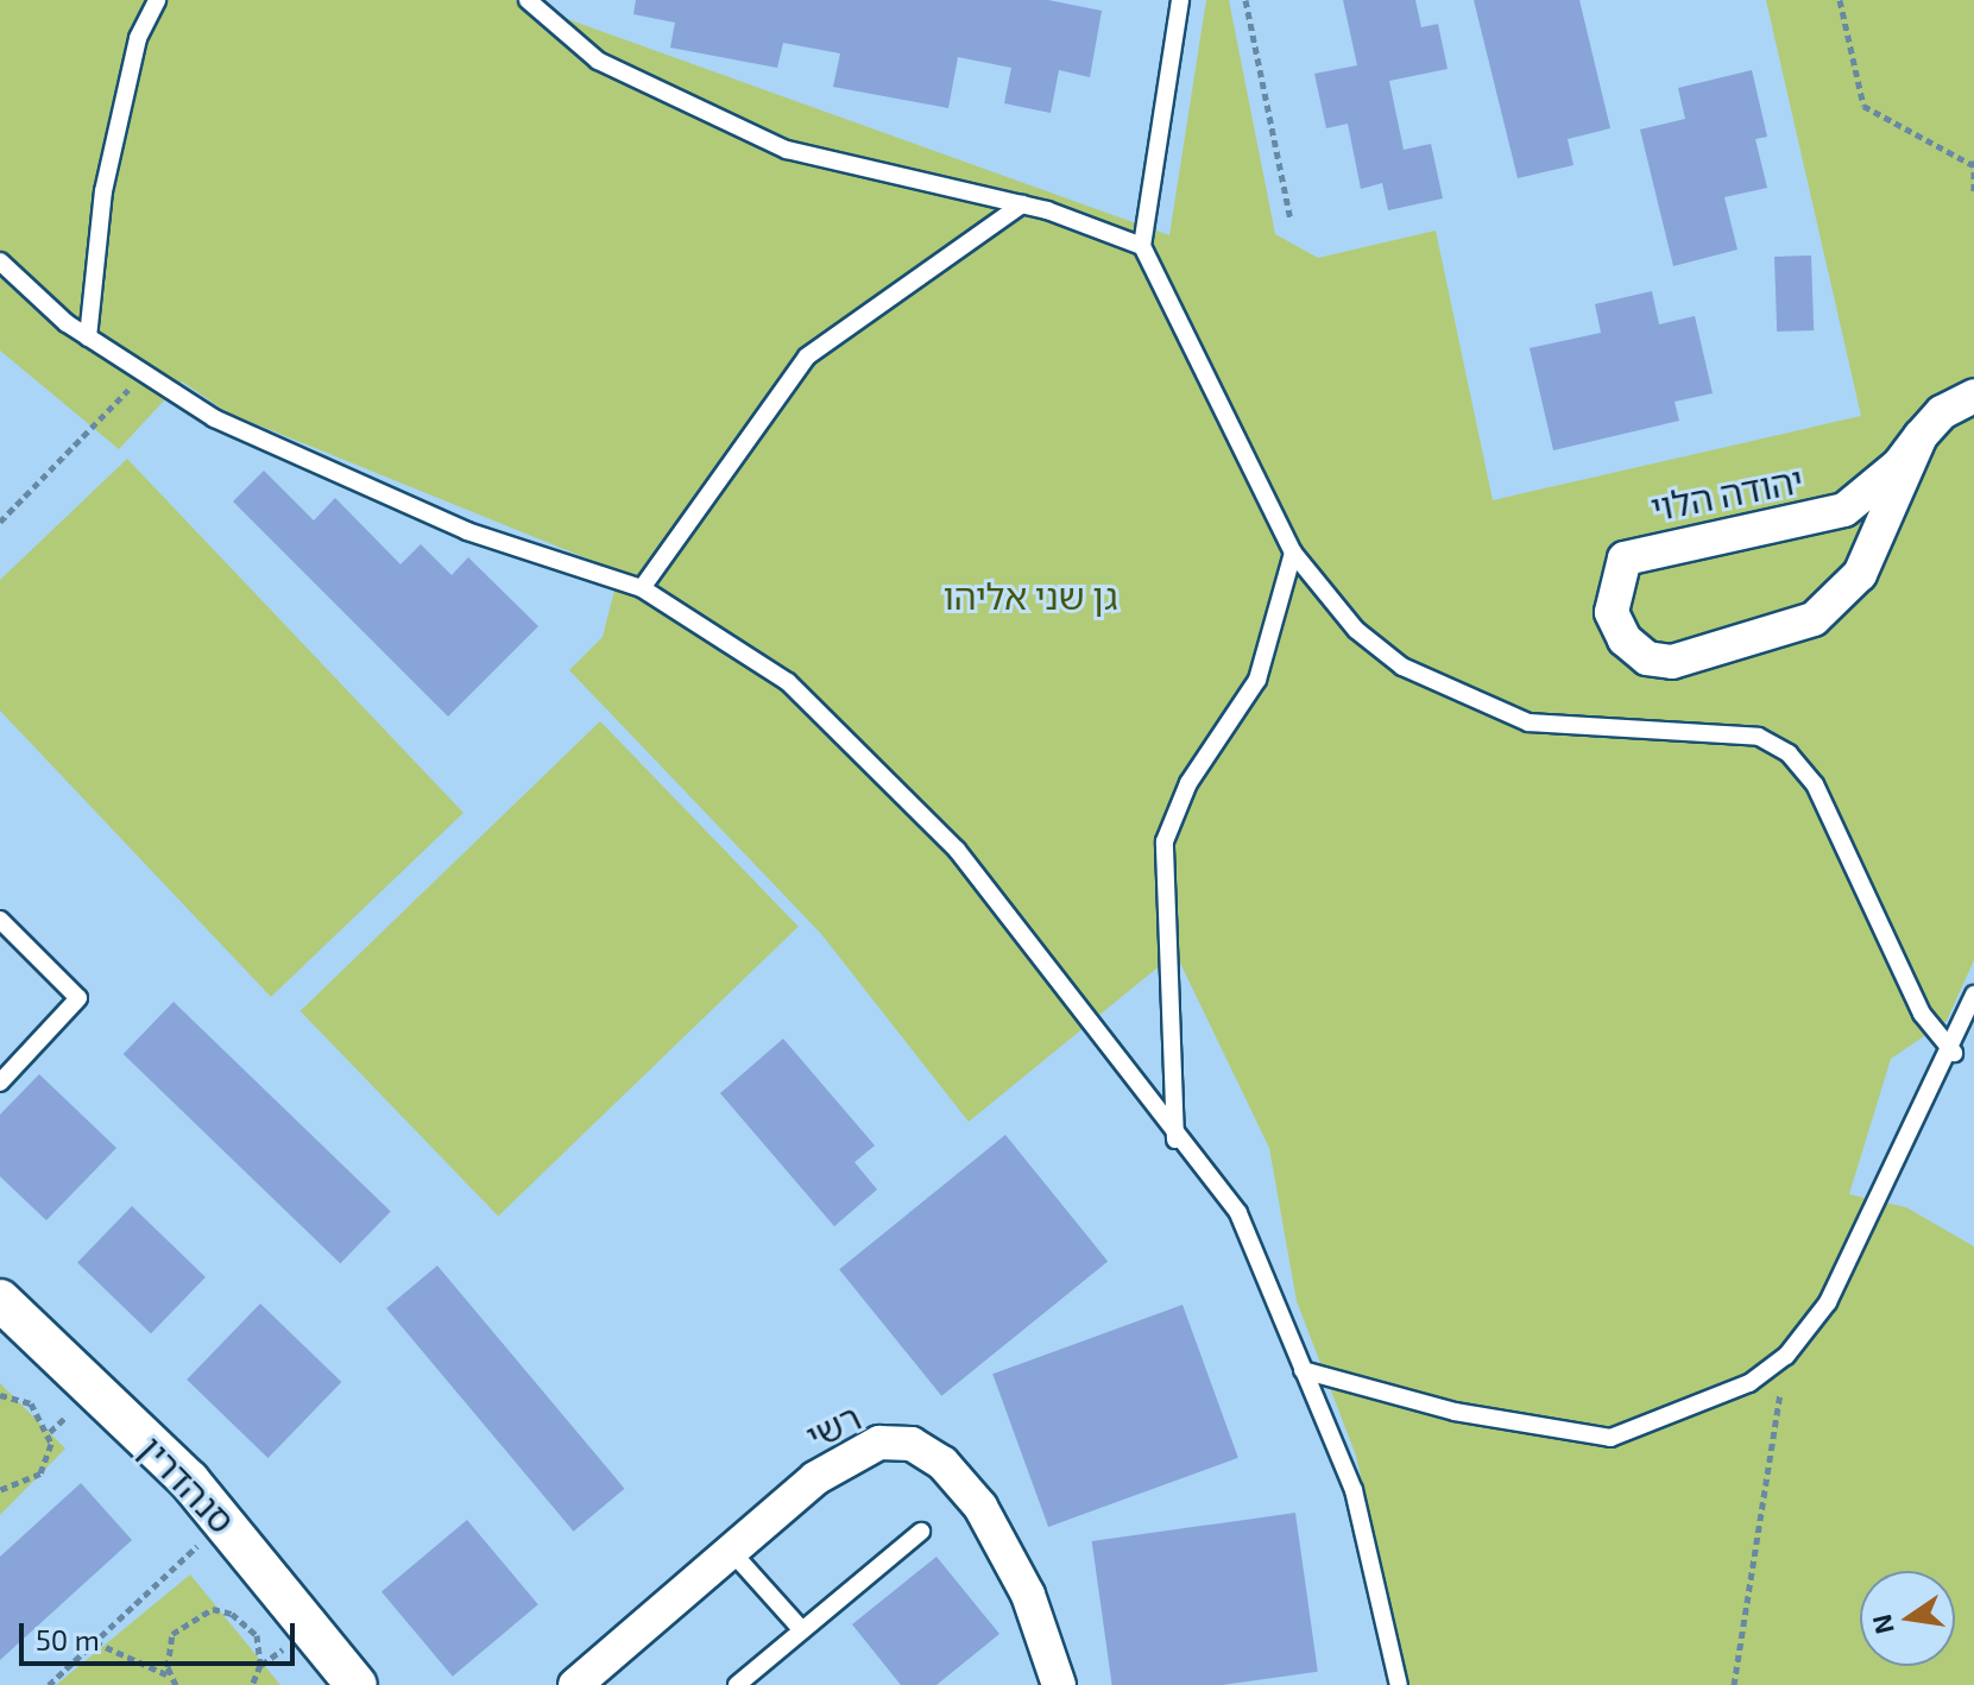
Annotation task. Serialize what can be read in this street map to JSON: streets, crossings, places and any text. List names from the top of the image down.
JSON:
{
  "streets": {
    "street": ["יהודה הלוי", "רשי", "סנהדרין"]
  },
  "parks": ["גן שני אליהו"],
  "scale_bar": "50 m",
  "north": "left"
}
